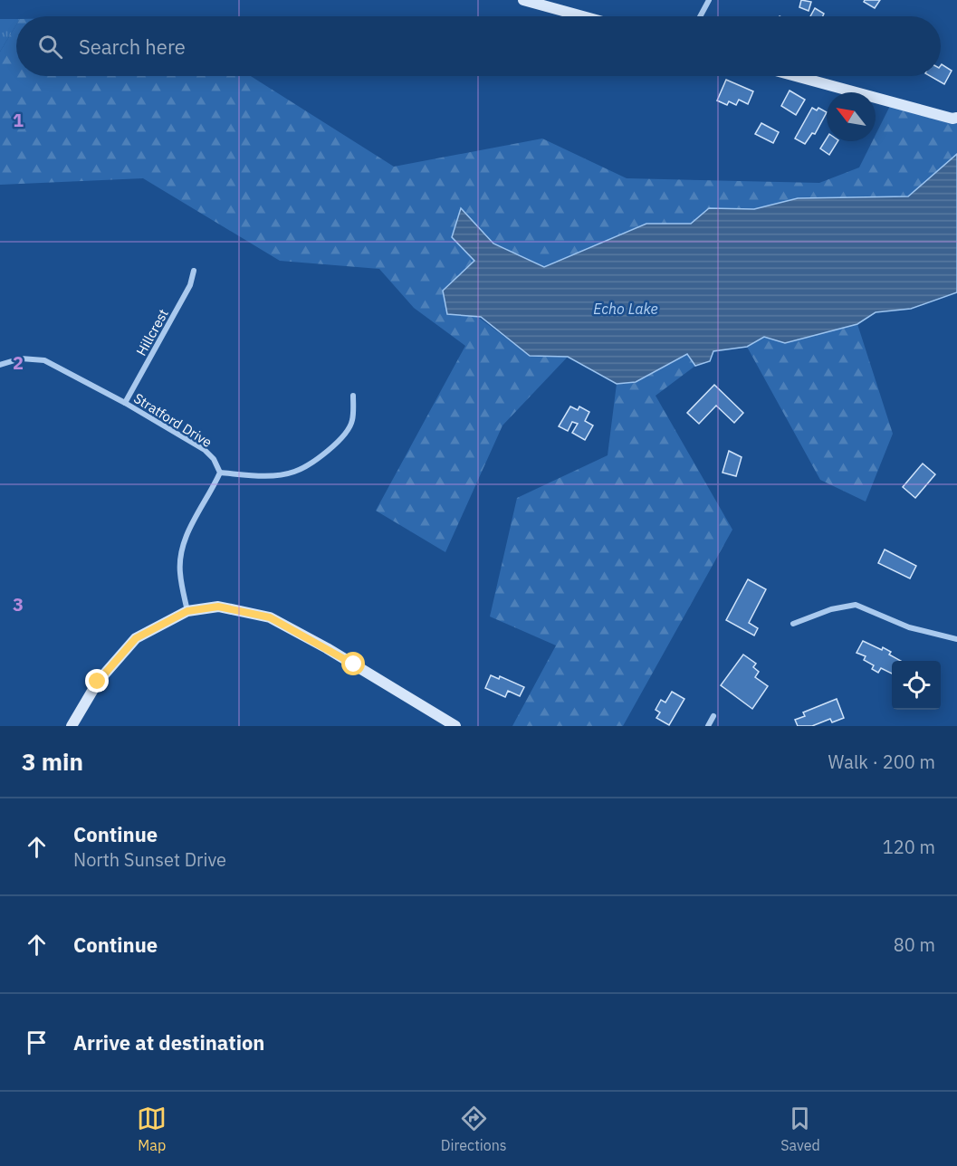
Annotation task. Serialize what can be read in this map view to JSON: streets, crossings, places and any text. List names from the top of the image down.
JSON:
{
  "streets": {
    "street": ["Hillcrest", "Stratford Drive"]
  },
  "crossings": [
    ["Hillcrest", "Stratford Drive"]
  ],
  "water": ["Echo Lake"],
  "north": "top left",
  "page": {
    "search": "Search here",
    "heading": ["3 min", "Walk · 200 m"],
    "list": [
      ["Continue", "North Sunset Drive", "120 m"],
      ["Continue", "80 m"],
      "Arrive at destination"
    ],
    "nav": ["Map", "Directions", "Saved"]
  },
  "grid": {
    "rows": ["1", "2", "3"]
  }
}
